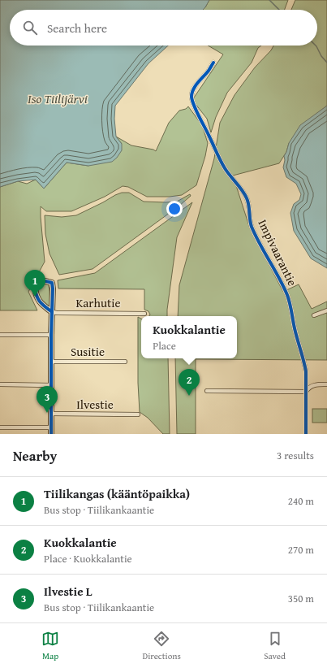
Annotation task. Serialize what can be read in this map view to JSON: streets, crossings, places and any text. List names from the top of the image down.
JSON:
{
  "streets": {
    "street": [
      "Impivaarantie",
      "Karhutie",
      "Susitie",
      "Ilvestie"
    ]
  },
  "water": ["Iso Tiilijärvi"],
  "page": {
    "search": "Search here",
    "pins": ["1", "2", "3"],
    "popup": ["Kuokkalantie", "Place"],
    "heading": ["Nearby", "3 results"],
    "list": [
      {
        "mark": "1",
        "name": "Tiilikangas (kääntöpaikka)",
        "note": "Bus stop · Tiilikankaantie",
        "value": "240 m"
      },
      {
        "mark": "2",
        "name": "Kuokkalantie",
        "note": "Place · Kuokkalantie",
        "value": "270 m"
      },
      {
        "mark": "3",
        "name": "Ilvestie L",
        "note": "Bus stop · Tiilikankaantie",
        "value": "350 m"
      }
    ],
    "nav": ["Map", "Directions", "Saved"]
  }
}
